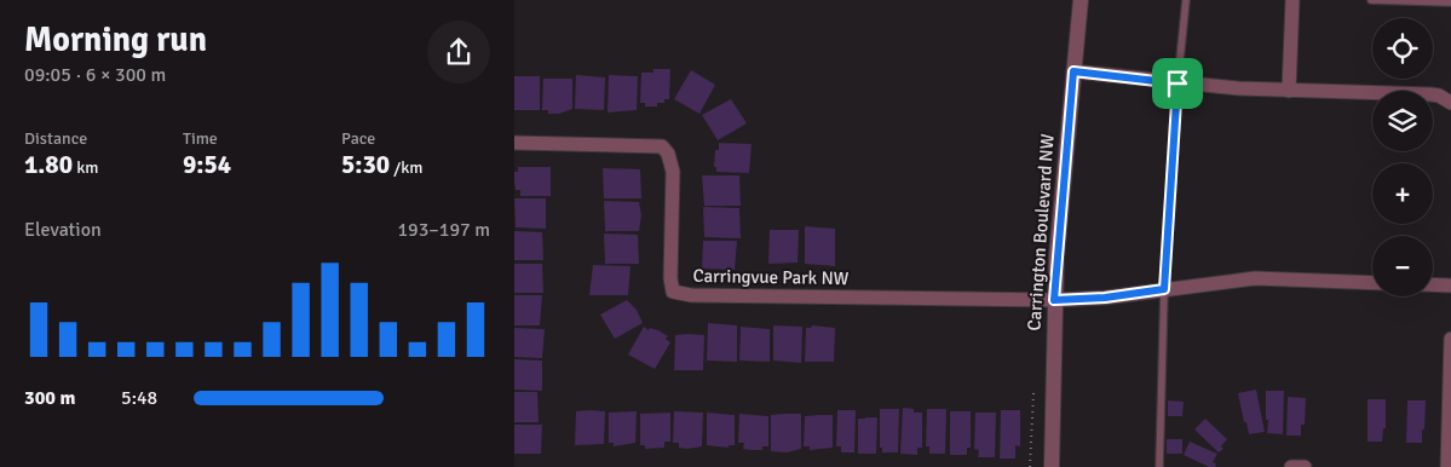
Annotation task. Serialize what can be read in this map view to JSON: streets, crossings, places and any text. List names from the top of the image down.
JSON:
{
  "streets": {
    "street": ["Carrington Boulevard NW", "Carringvue Park NW"]
  },
  "crossings": [
    ["Carrington Boulevard NW", "Carringvue Park NW"]
  ],
  "page": {
    "heading": ["Morning run", "09:05 · 6 × 300 m"],
    "map_buttons": ["+", "−"],
    "stats": [
      ["Distance", "1.80 km"],
      ["Time", "9:54"],
      ["Pace", "5:30 /km"]
    ],
    "chart": ["Elevation", "193–197 m"],
    "list": [
      {
        "name": "300 m",
        "note": "5:48"
      }
    ]
  }
}
